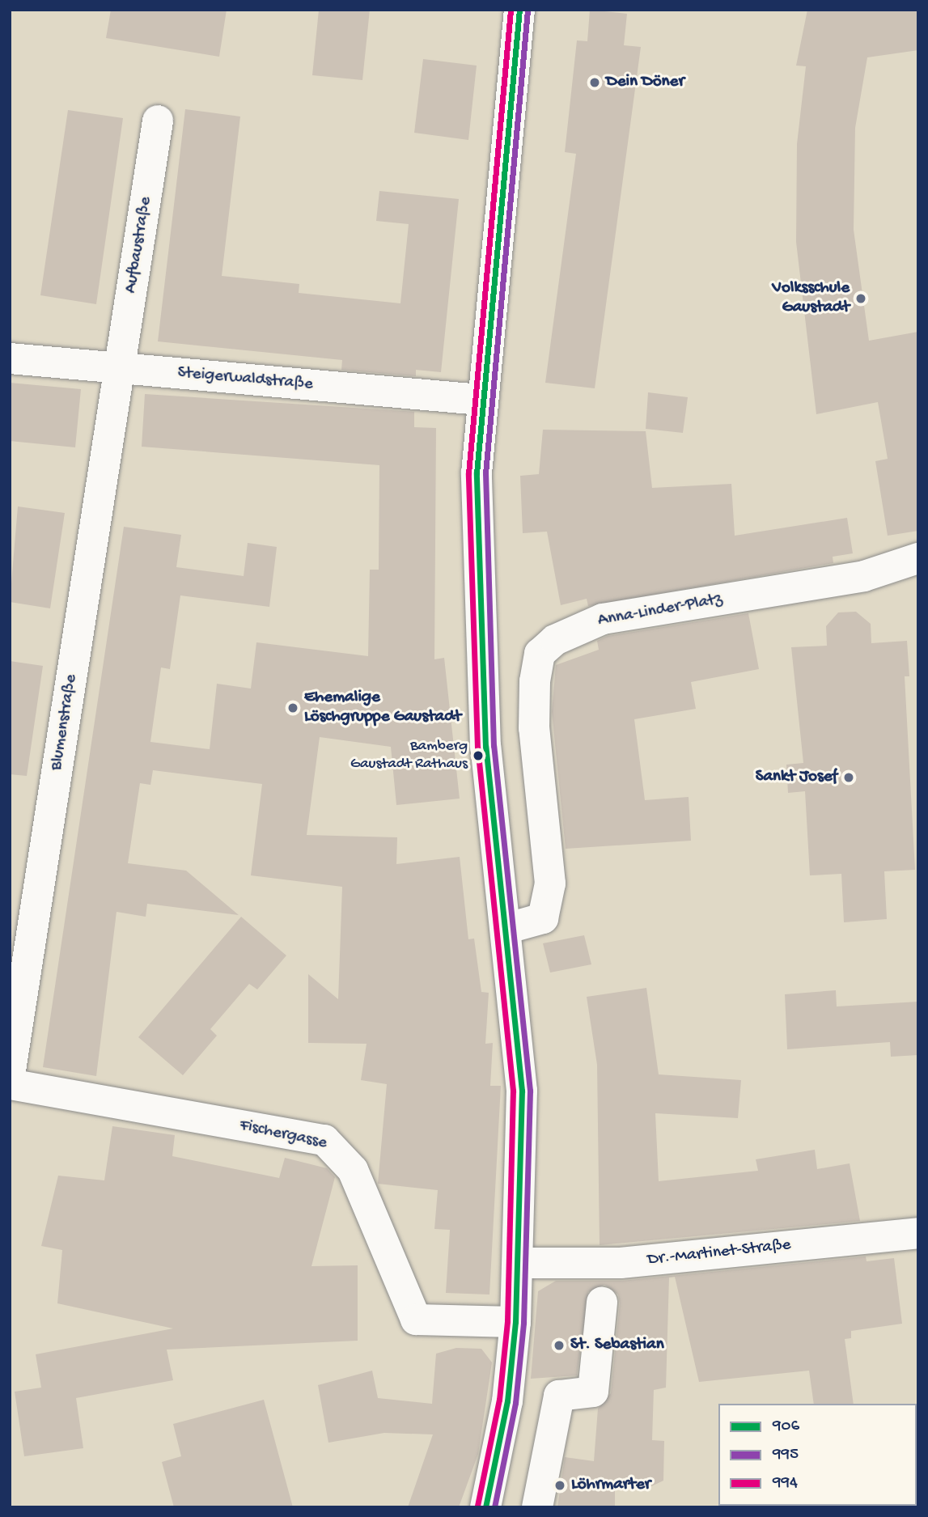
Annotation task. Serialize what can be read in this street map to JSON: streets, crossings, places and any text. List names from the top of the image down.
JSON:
{
  "streets": {
    "street": [
      "Aufbaustraße",
      "Steigerwaldstraße",
      "Anna-Linder-Platz",
      "Blumenstraße",
      "Fischergasse",
      "Dr.-Martinet-Straße"
    ]
  },
  "crossings": [
    ["Aufbaustraße", "Steigerwaldstraße"],
    ["Aufbaustraße", "Blumenstraße"],
    ["Steigerwaldstraße", "Blumenstraße"]
  ],
  "places": [
    "Dein Döner",
    "Volksschule Gaustadt",
    "Ehemalige Löschgruppe Gaustadt",
    "Bamberg Gaustadt Rathaus",
    "Sankt Josef",
    "St. Sebastian",
    "Löhrmarter"
  ],
  "lines": ["transit line 906", "transit line 994", "transit line 995"],
  "legend": ["906", "995", "994"]
}
